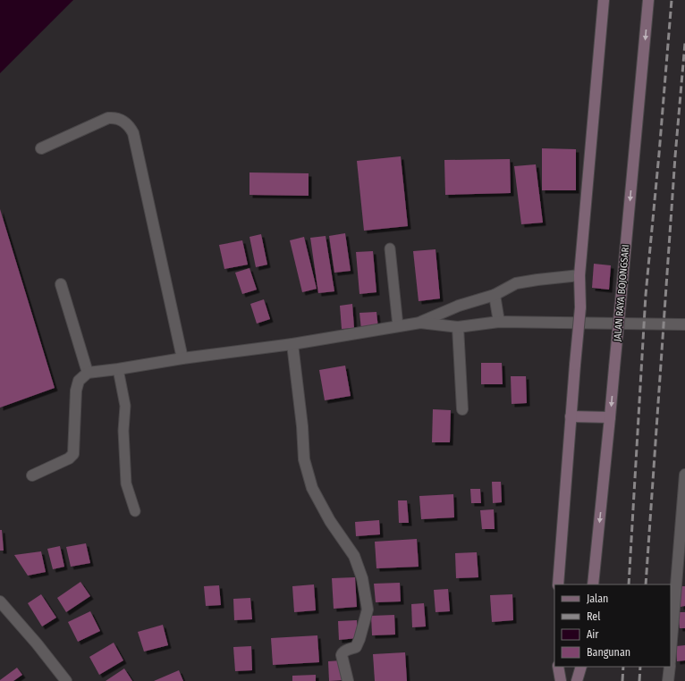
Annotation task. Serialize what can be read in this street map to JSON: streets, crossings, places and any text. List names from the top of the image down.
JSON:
{
  "streets": {
    "street": ["JALAN RAYA BOJONGSARI"]
  },
  "legend": [
    "Jalan",
    "Rel",
    "Air",
    "Bangunan"
  ]
}
